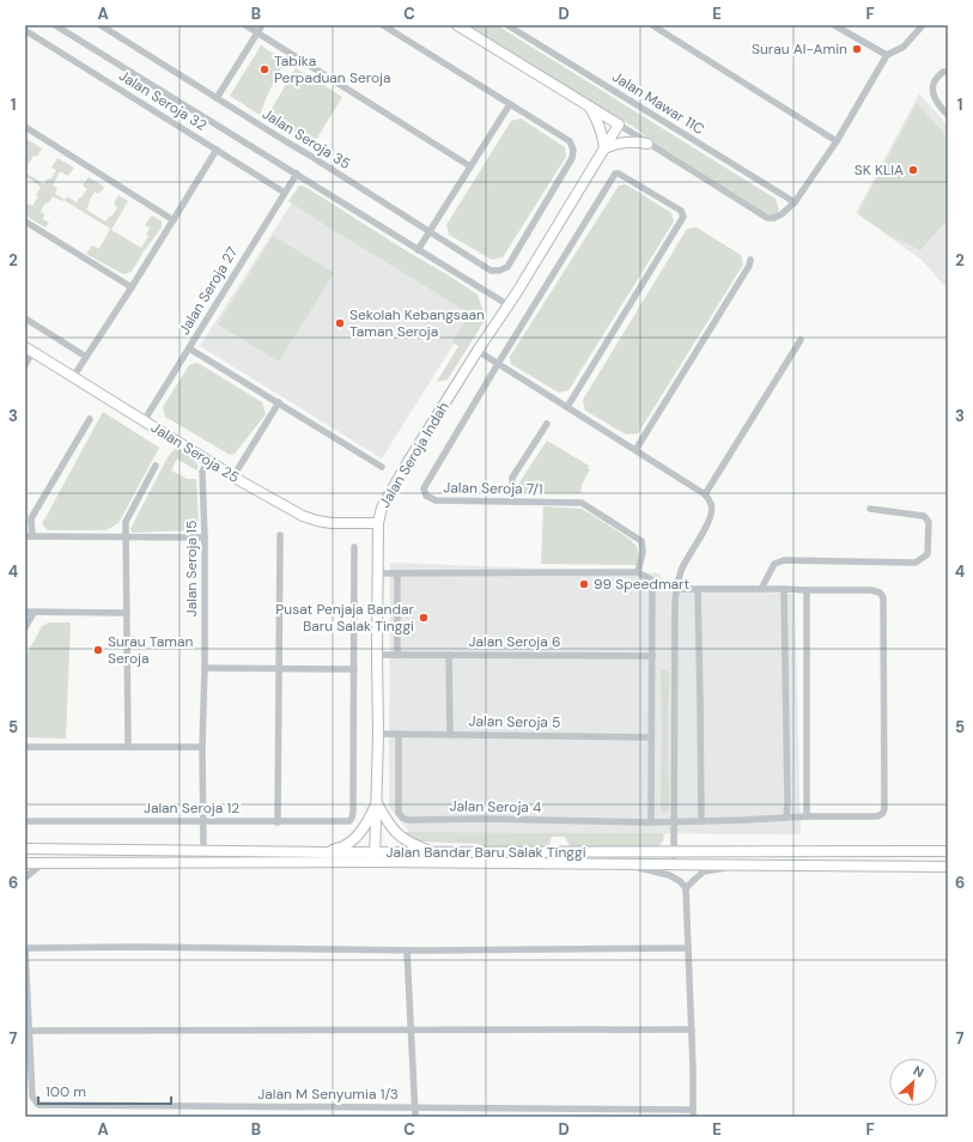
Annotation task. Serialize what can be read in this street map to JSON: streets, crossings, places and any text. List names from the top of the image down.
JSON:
{
  "streets": {
    "main road": ["Jalan Seroja 25", "Jalan Seroja Indah", "Jalan Bandar Baru Salak Tinggi"],
    "street": [
      "Jalan Seroja 32",
      "Jalan Mawar 11C",
      "Jalan Seroja 35",
      "Jalan Seroja 27",
      "Jalan Seroja 7/1",
      "Jalan Seroja 15",
      "Jalan Seroja 6",
      "Jalan Seroja 5",
      "Jalan Seroja 4",
      "Jalan Seroja 12",
      "Jalan M Senyumia 1/3"
    ]
  },
  "crossings": [
    ["Jalan Seroja 32", "Jalan Seroja 27"],
    ["Jalan Seroja 27", "Jalan Seroja 25"],
    ["Jalan Seroja 25", "Jalan Seroja Indah"],
    ["Jalan Seroja 25", "Jalan Seroja 15"],
    ["Jalan Seroja Indah", "Jalan Seroja 6"],
    ["Jalan Seroja Indah", "Jalan Seroja 5"],
    ["Jalan Seroja Indah", "Jalan Bandar Baru Salak Tinggi"],
    ["Jalan Seroja 15", "Jalan Seroja 12"],
    ["Jalan Seroja 15", "Jalan Bandar Baru Salak Tinggi"],
    ["Jalan Seroja 5", "Jalan Seroja 4"]
  ],
  "places": [
    "Surau Al-Amin",
    "Tabika Perpaduan Seroja",
    "SK KLIA",
    "Sekolah Kebangsaan Taman Seroja",
    "99 Speedmart",
    "Pusat Penjaja Bandar Baru Salak Tinggi",
    "Surau Taman Seroja"
  ],
  "scale_bar": "100 m",
  "north": "top right",
  "grid": {
    "columns": [
      "A",
      "B",
      "C",
      "D",
      "E",
      "F"
    ],
    "rows": [
      "1",
      "2",
      "3",
      "4",
      "5",
      "6",
      "7"
    ]
  }
}
